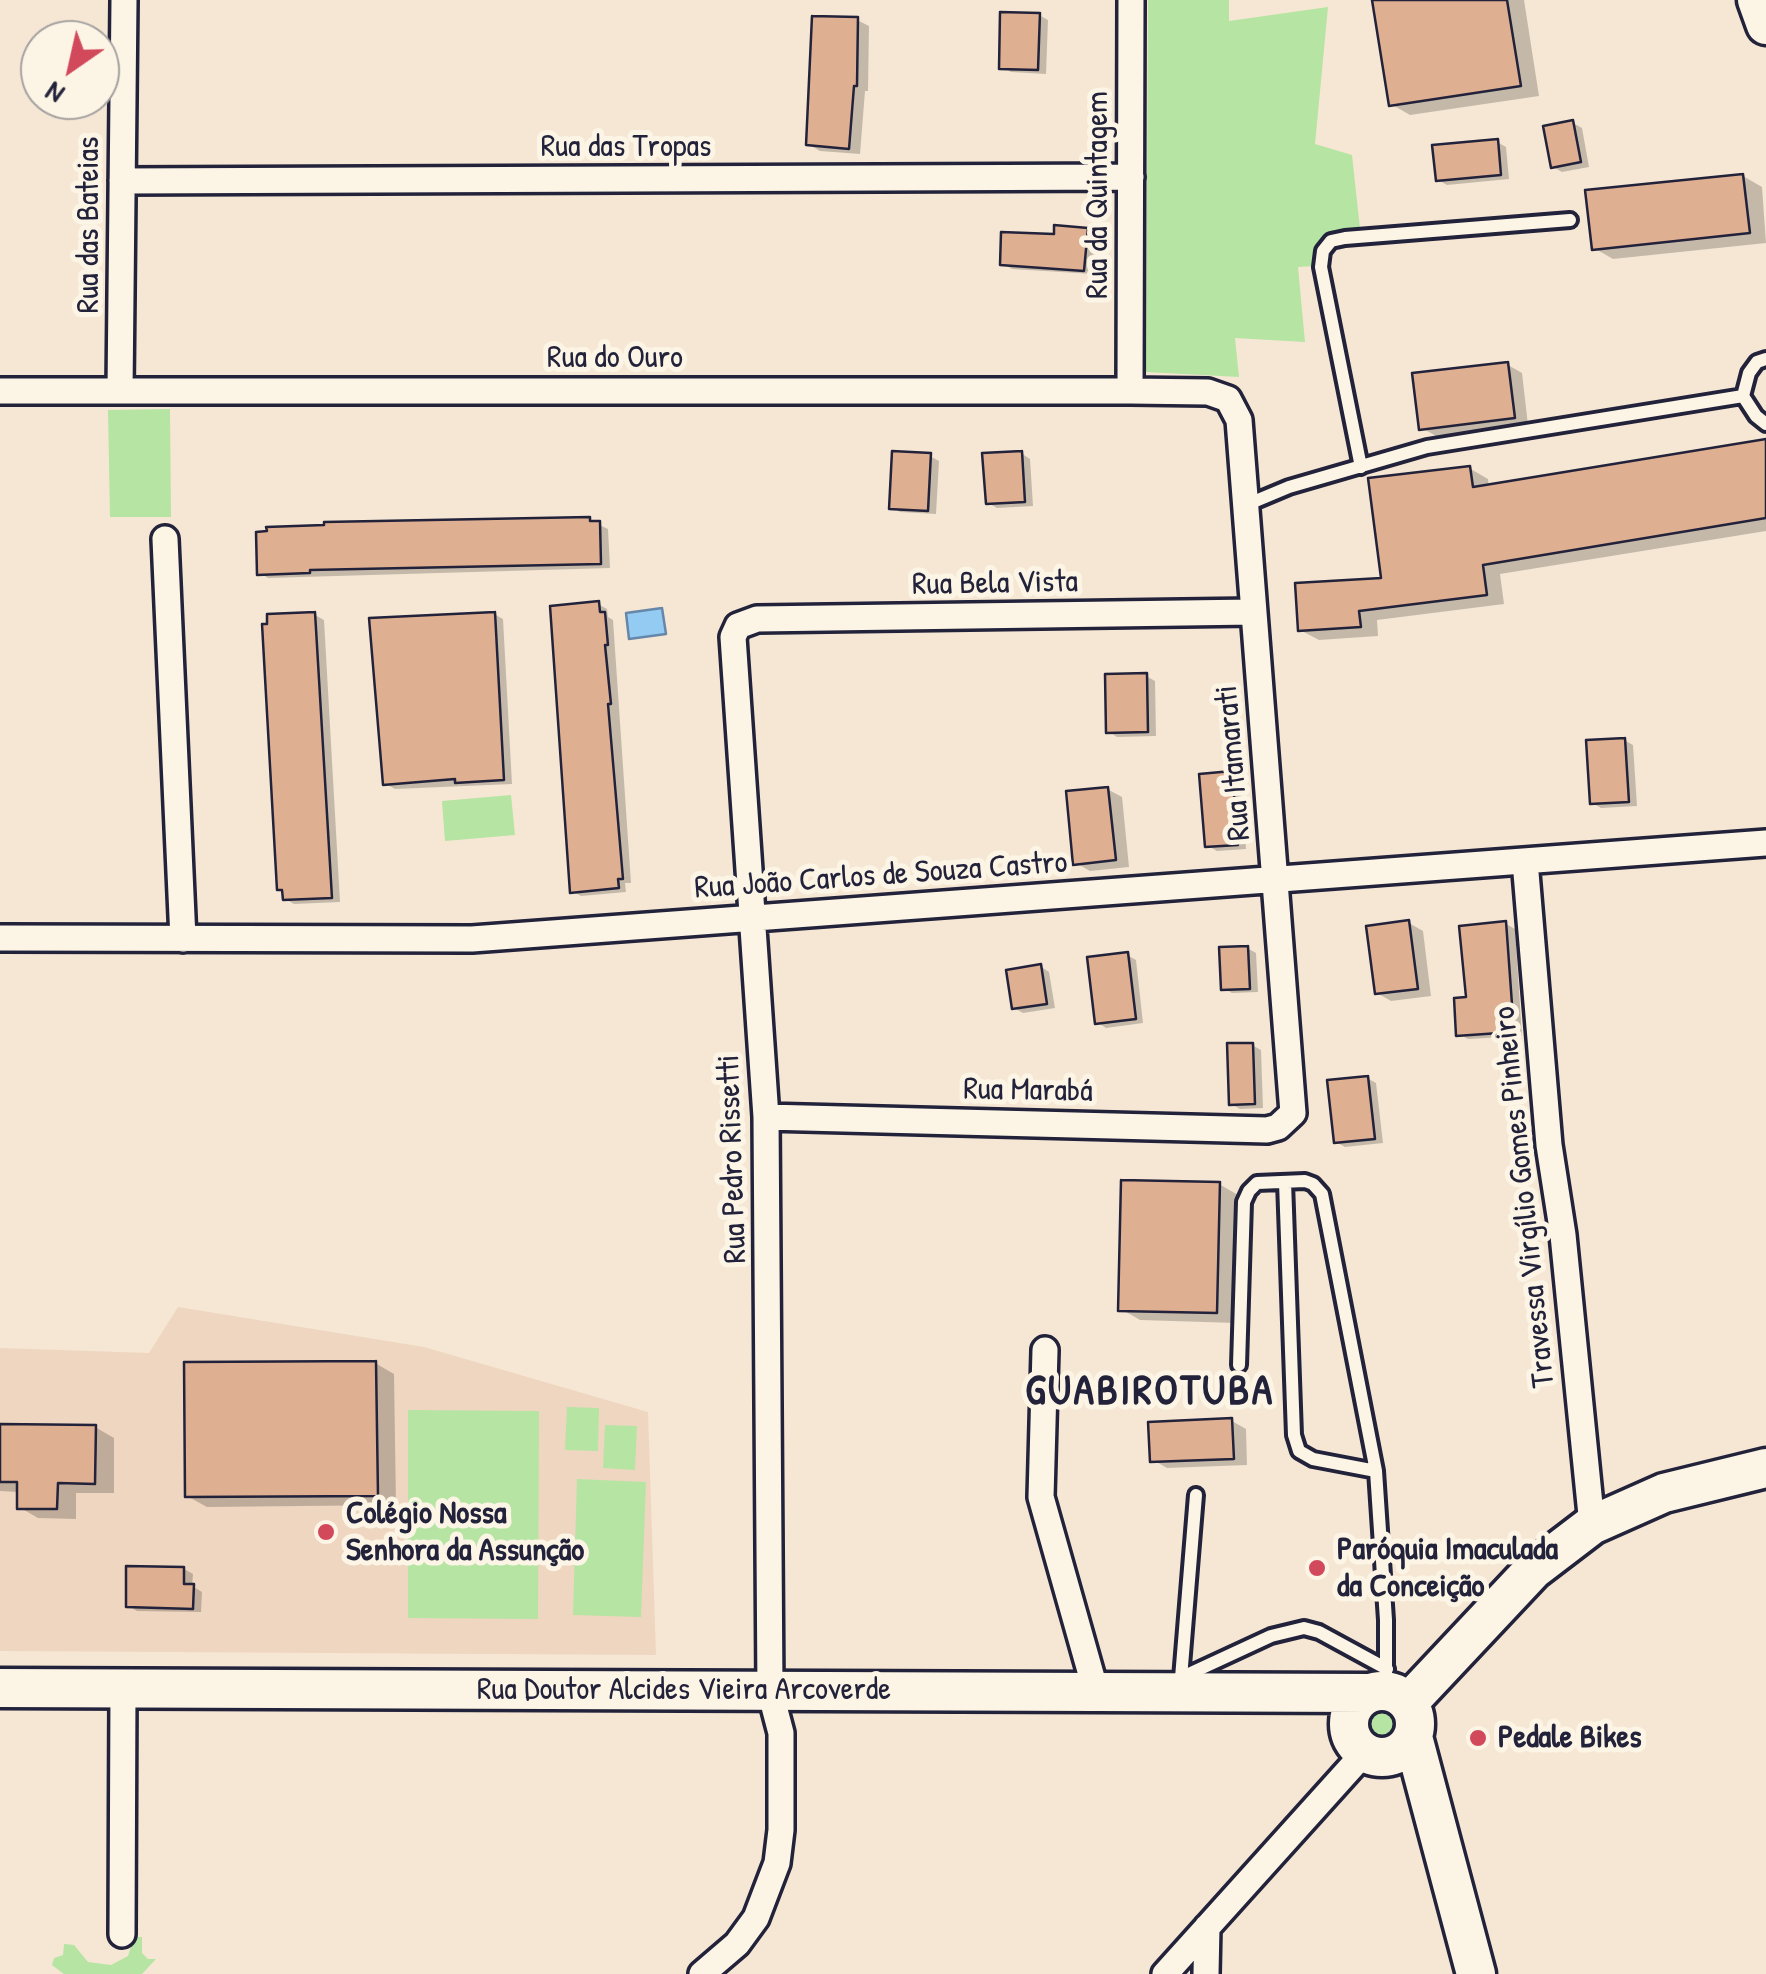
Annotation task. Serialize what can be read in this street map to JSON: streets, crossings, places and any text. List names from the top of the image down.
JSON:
{
  "streets": {
    "street": [
      "Rua das Tropas",
      "Rua da Quintagem",
      "Rua das Bateias",
      "Rua do Ouro",
      "Rua Bela Vista",
      "Rua Itamarati",
      "Rua João Carlos de Souza Castro",
      "Rua Marabá",
      "Rua Pedro Rissetti",
      "Travessa Virgílio Gomes Pinheiro",
      "Rua Doutor Alcides Vieira Arcoverde"
    ]
  },
  "crossings": [
    ["Rua das Tropas", "Rua da Quintagem"],
    ["Rua das Tropas", "Rua das Bateias"],
    ["Rua da Quintagem", "Rua do Ouro"],
    ["Rua das Bateias", "Rua do Ouro"],
    ["Rua do Ouro", "Rua Itamarati"],
    ["Rua Bela Vista", "Rua Itamarati"],
    ["Rua Bela Vista", "Rua Pedro Rissetti"],
    ["Rua Itamarati", "Rua João Carlos de Souza Castro"],
    ["Rua Itamarati", "Rua Marabá"],
    ["Rua João Carlos de Souza Castro", "Rua Pedro Rissetti"],
    ["Rua João Carlos de Souza Castro", "Travessa Virgílio Gomes Pinheiro"],
    ["Rua Marabá", "Rua Pedro Rissetti"],
    ["Rua Pedro Rissetti", "Rua Doutor Alcides Vieira Arcoverde"]
  ],
  "districts": ["GUABIROTUBA"],
  "places": ["Colégio Nossa Senhora da Assunção", "Paróquia Imaculada da Conceição", "Pedale Bikes"],
  "north": "bottom left"
}
